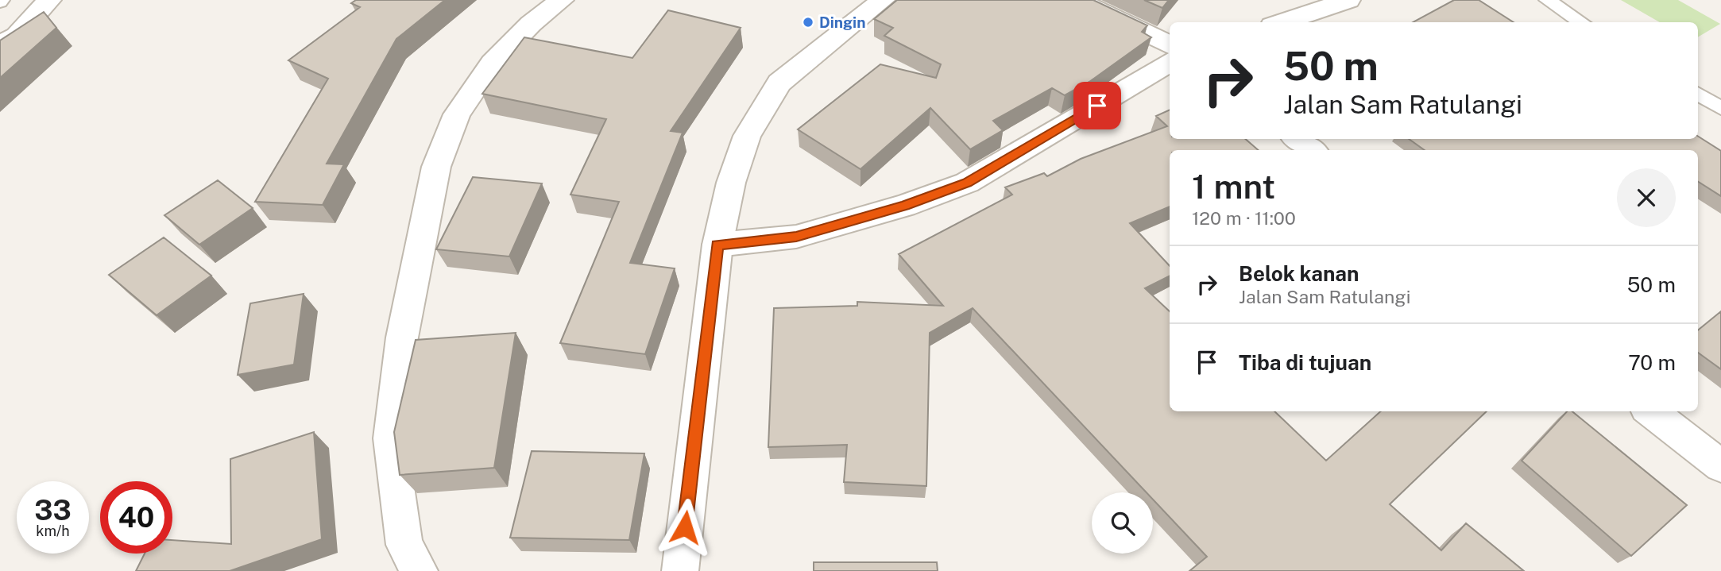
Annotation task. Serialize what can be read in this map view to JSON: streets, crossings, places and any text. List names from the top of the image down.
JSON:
{
  "places": ["Dingin"],
  "page": {
    "turn": ["50 m", "Jalan Sam Ratulangi"],
    "heading": ["1 mnt", "120 m · 11:00"],
    "list": [
      {
        "name": "Belok kanan",
        "note": "Jalan Sam Ratulangi",
        "value": "50 m"
      },
      {
        "name": "Tiba di tujuan",
        "value": "70 m"
      }
    ],
    "speed": "33 km/h",
    "limit": "40"
  }
}
